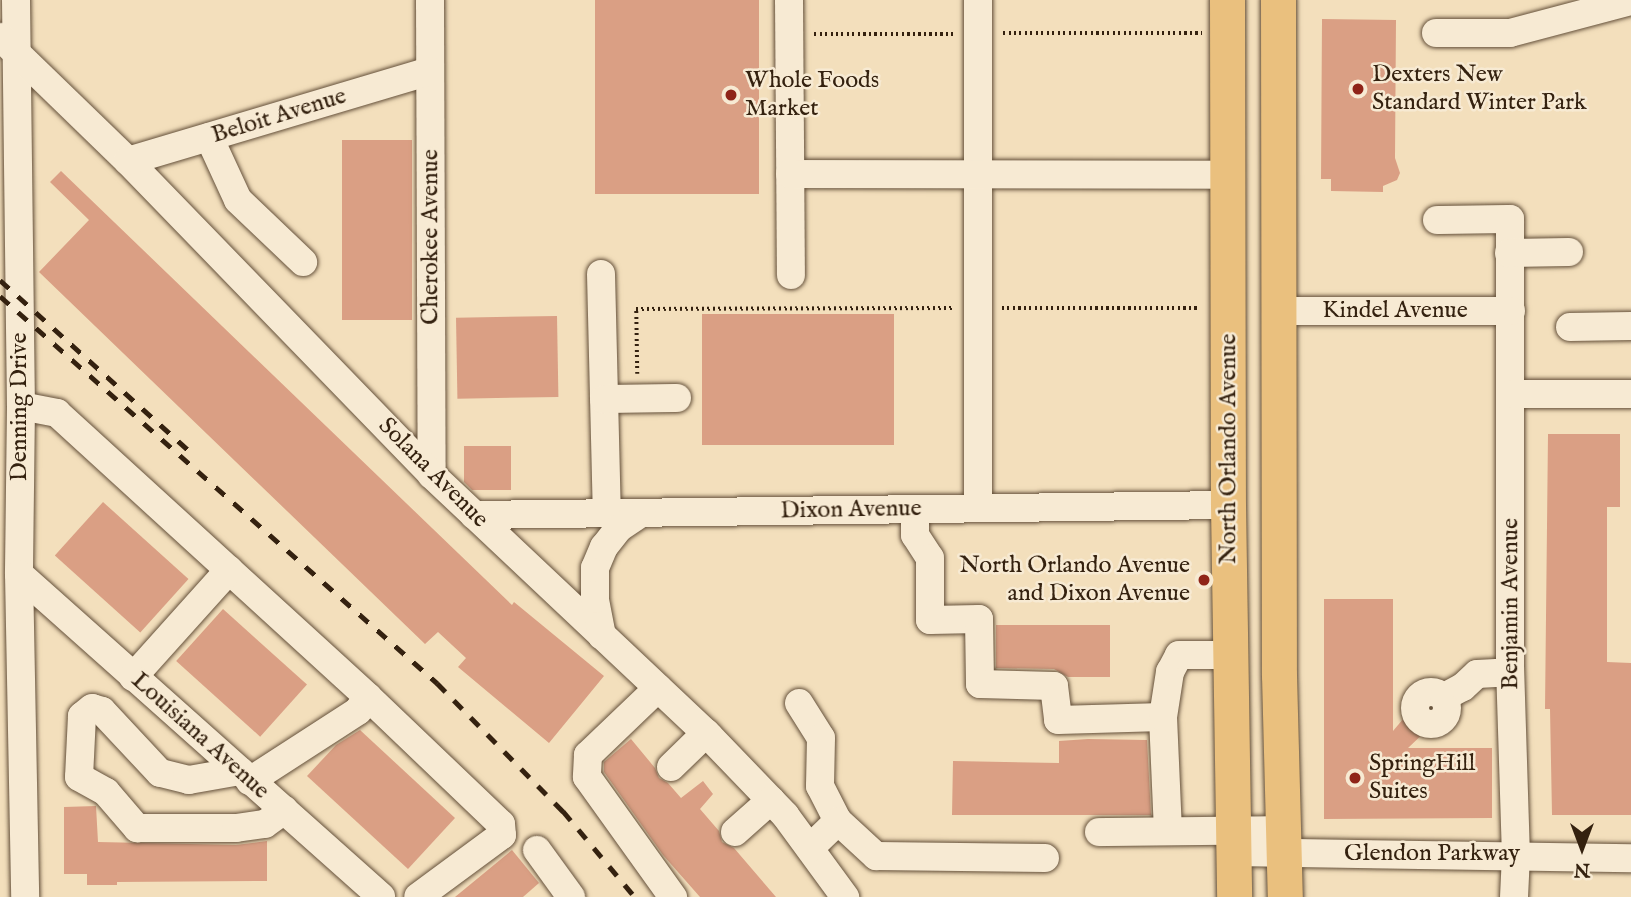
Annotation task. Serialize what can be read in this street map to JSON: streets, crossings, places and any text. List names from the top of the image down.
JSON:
{
  "streets": {
    "main road": ["North Orlando Avenue"],
    "street": [
      "Beloit Avenue",
      "Cherokee Avenue",
      "Kindel Avenue",
      "Denning Drive",
      "Solana Avenue",
      "Dixon Avenue",
      "Benjamin Avenue",
      "Louisiana Avenue",
      "Glendon Parkway"
    ]
  },
  "crossings": [
    ["Beloit Avenue", "Cherokee Avenue"],
    ["Beloit Avenue", "Solana Avenue"],
    ["Cherokee Avenue", "Solana Avenue"],
    ["Kindel Avenue", "North Orlando Avenue"],
    ["Kindel Avenue", "Benjamin Avenue"],
    ["Denning Drive", "Solana Avenue"],
    ["Denning Drive", "Louisiana Avenue"],
    ["North Orlando Avenue", "Dixon Avenue"],
    ["North Orlando Avenue", "Glendon Parkway"],
    ["Solana Avenue", "Dixon Avenue"],
    ["Benjamin Avenue", "Glendon Parkway"]
  ],
  "places": [
    "Dexters New Standard Winter Park",
    "Whole Foods Market",
    "North Orlando Avenue and Dixon Avenue",
    "SpringHill Suites"
  ],
  "north": "bottom"
}
